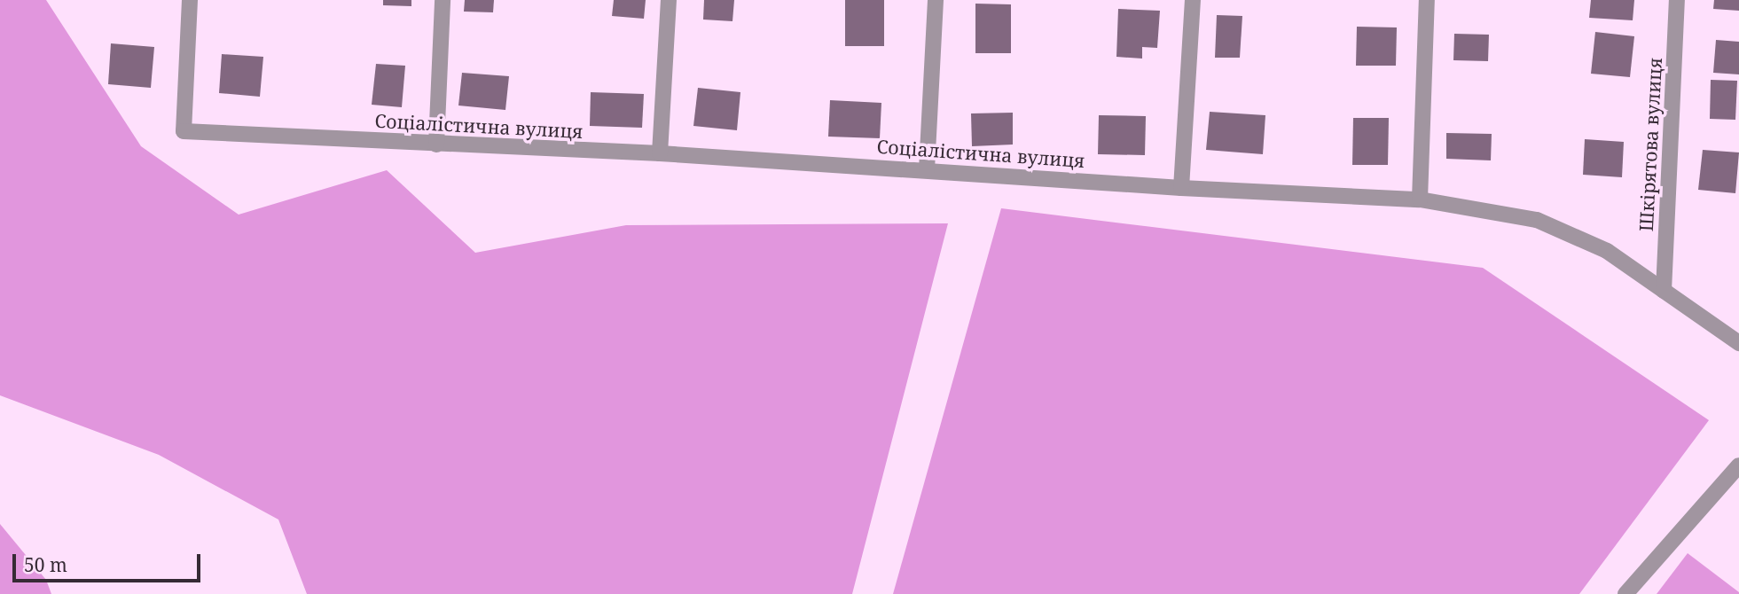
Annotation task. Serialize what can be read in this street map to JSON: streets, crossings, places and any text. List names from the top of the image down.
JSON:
{
  "streets": {
    "street": ["Соціалістична вулиця", "Шкірятова вулиця"]
  },
  "crossings": [
    ["Соціалістична вулиця", "Шкірятова вулиця"]
  ],
  "scale_bar": "50 m"
}
